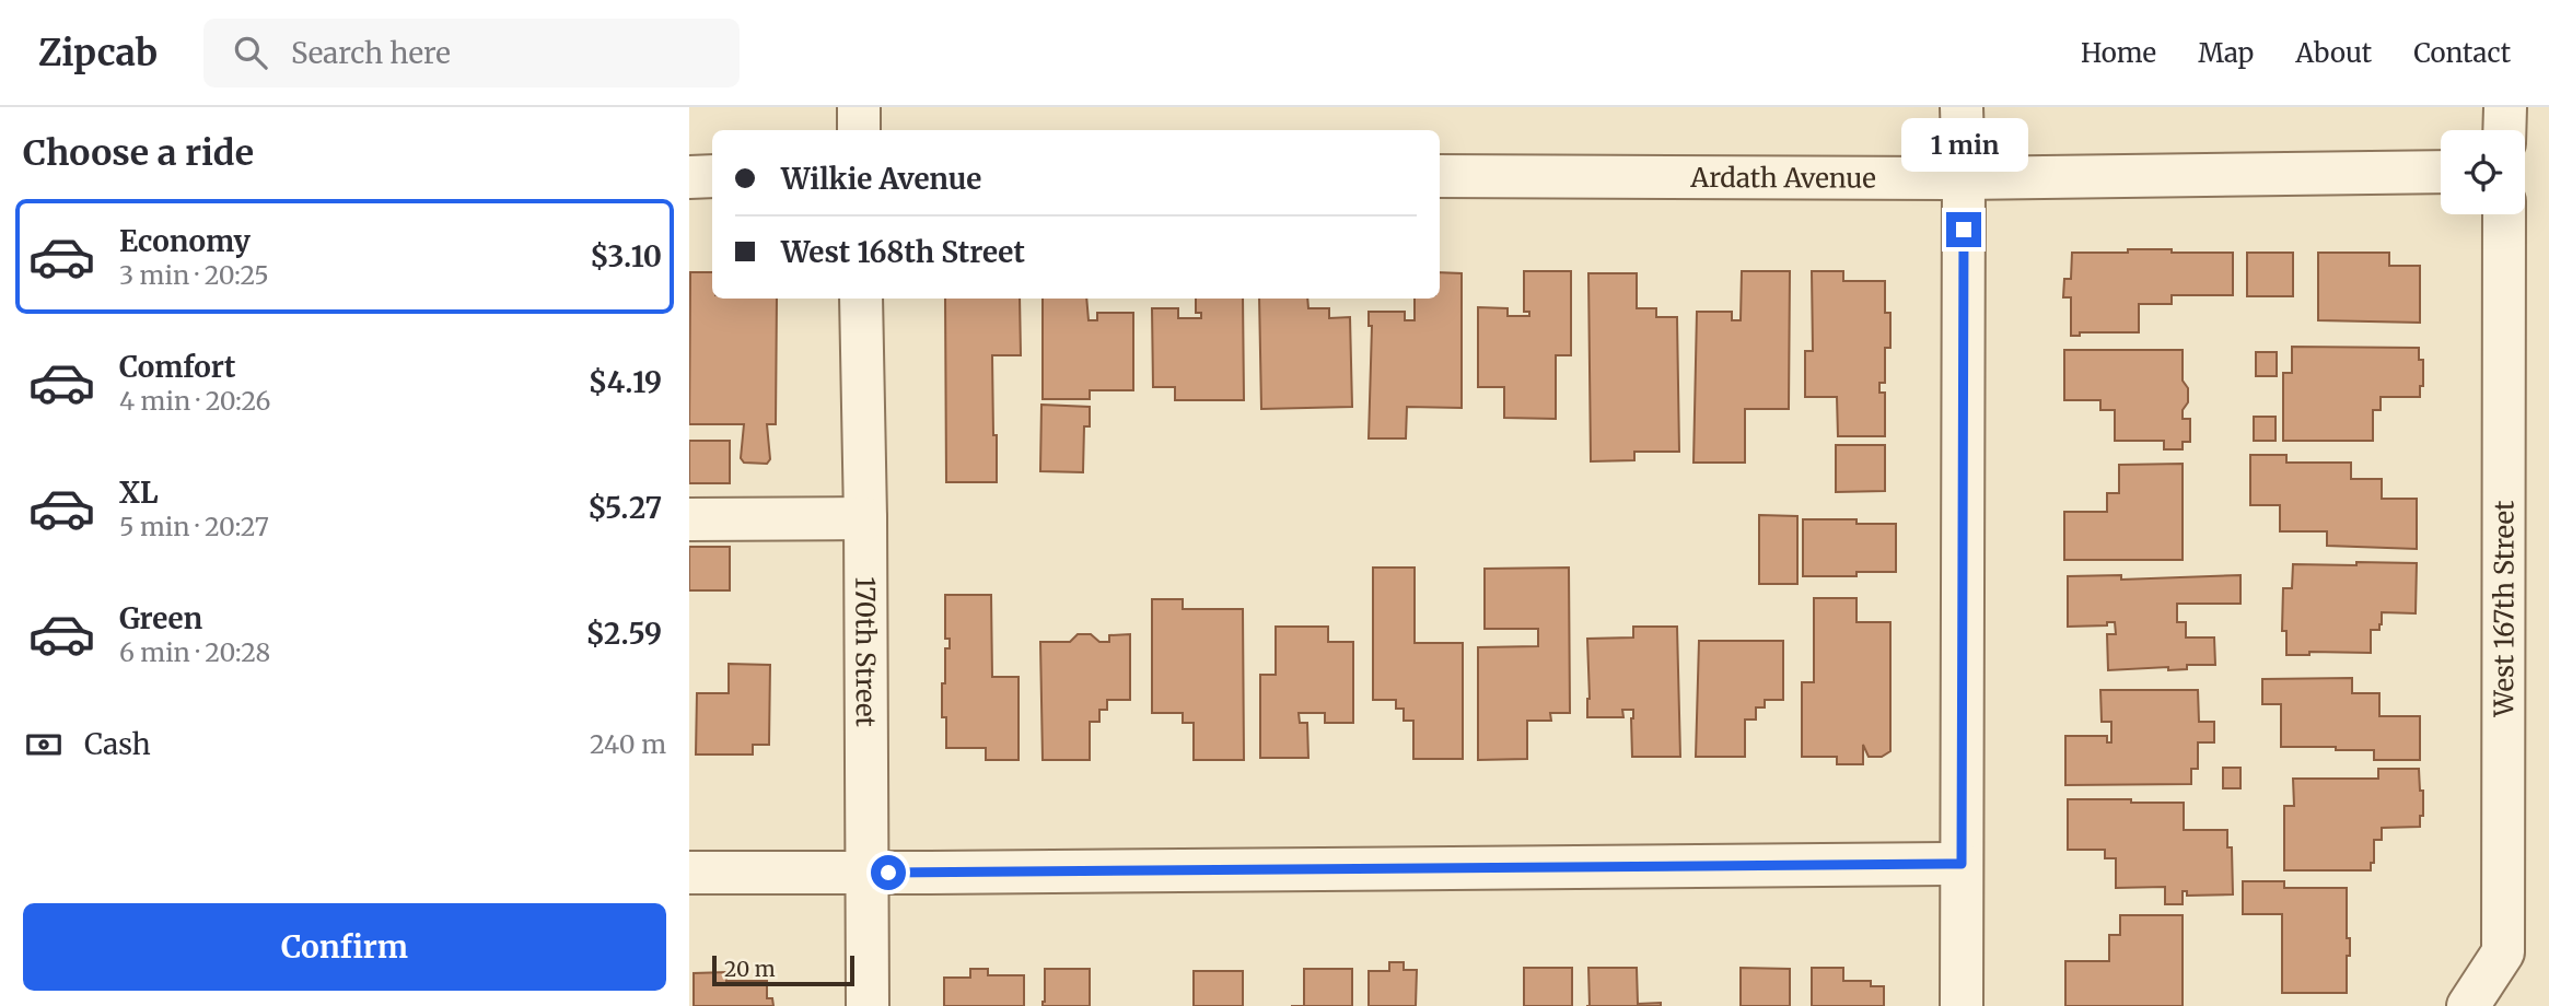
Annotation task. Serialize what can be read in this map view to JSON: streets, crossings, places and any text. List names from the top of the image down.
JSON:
{
  "streets": {
    "street": ["Ardath Avenue", "West 167th Street", "170th Street"]
  },
  "scale_bar": "20 m",
  "page": {
    "header": "Zipcab",
    "search": "Search here",
    "nav": [
      "Home",
      "Map",
      "About",
      "Contact"
    ],
    "heading": "Choose a ride",
    "bubble": "1 min",
    "banner": ["Wilkie Avenue", "West 168th Street"],
    "list": [
      {
        "name": "Economy",
        "note": "3 min · 20:25",
        "value": "$3.10"
      },
      {
        "name": "Comfort",
        "note": "4 min · 20:26",
        "value": "$4.19"
      },
      {
        "name": "XL",
        "note": "5 min · 20:27",
        "value": "$5.27"
      },
      {
        "name": "Green",
        "note": "6 min · 20:28",
        "value": "$2.59"
      }
    ],
    "pay": ["Cash", "240 m"],
    "buttons": "Confirm",
    "scale": "20 m"
  }
}
